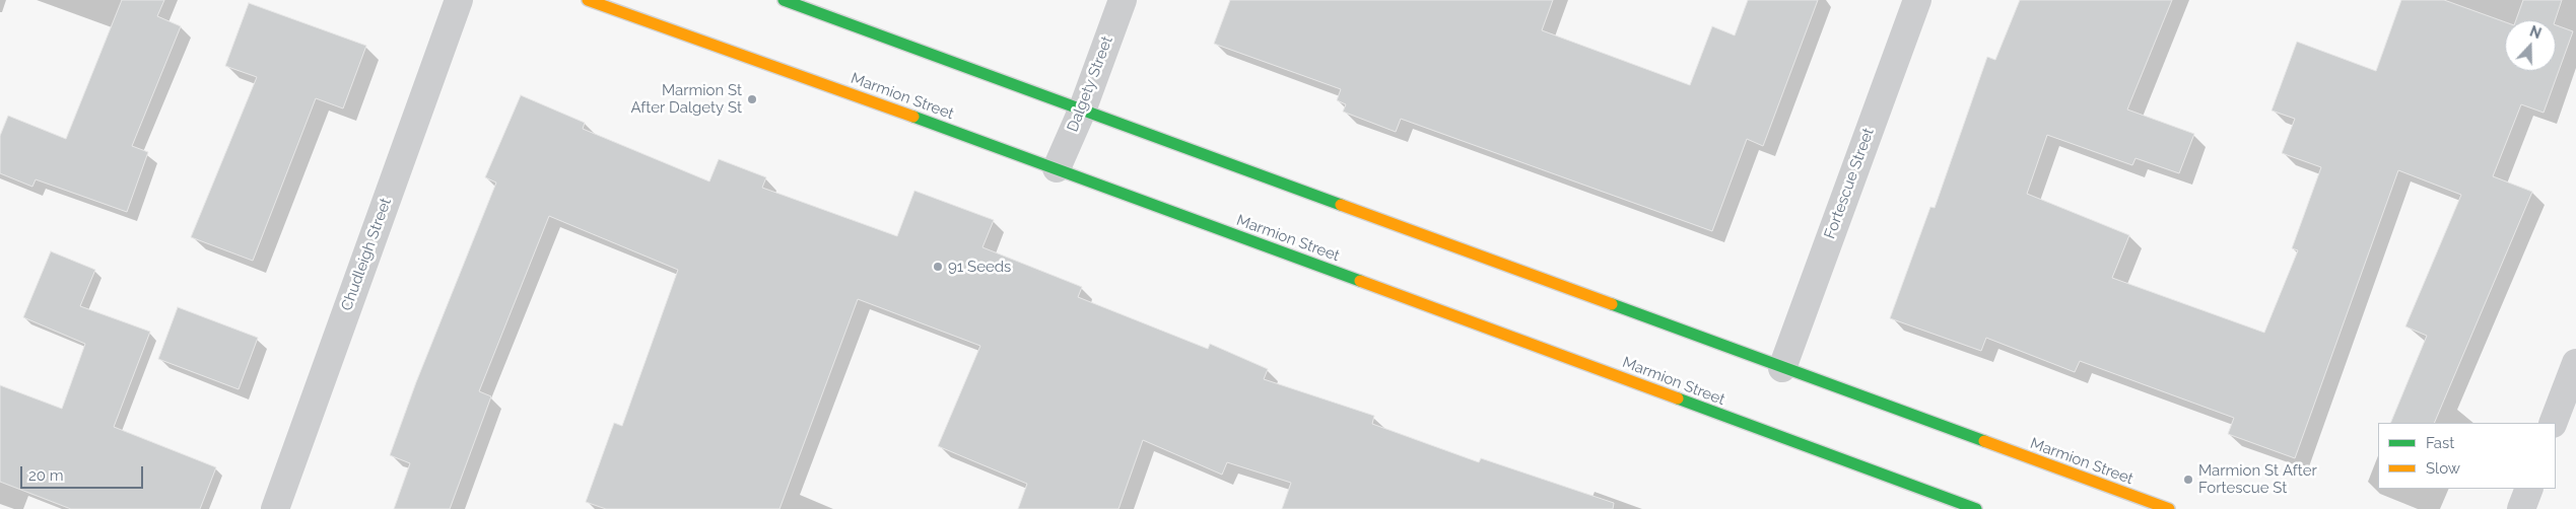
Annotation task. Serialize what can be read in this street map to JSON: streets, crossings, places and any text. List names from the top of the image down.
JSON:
{
  "streets": {
    "main road": ["Marmion Street"],
    "street": ["Dalgety Street", "Fortescue Street", "Chudleigh Street"]
  },
  "crossings": [
    ["Dalgety Street", "Marmion Street"],
    ["Marmion Street", "Fortescue Street"]
  ],
  "places": ["Marmion St After Dalgety St", "91 Seeds", "Marmion St After Fortescue St"],
  "legend": ["Fast", "Slow"],
  "scale_bar": "20 m",
  "north": "top"
}
